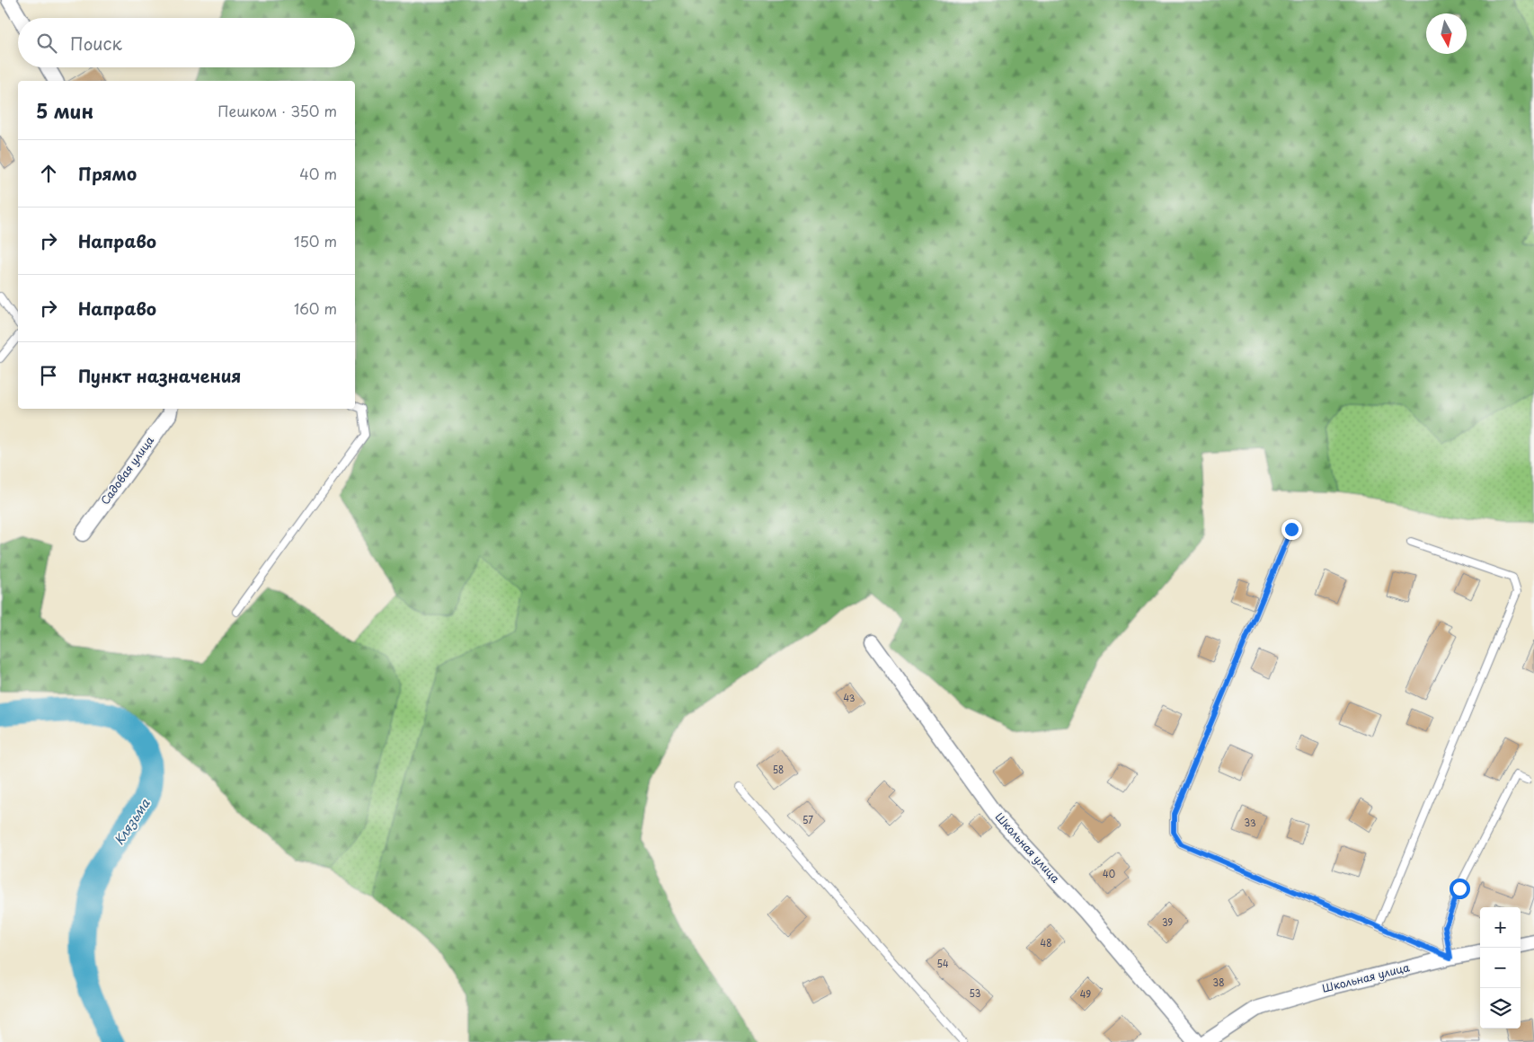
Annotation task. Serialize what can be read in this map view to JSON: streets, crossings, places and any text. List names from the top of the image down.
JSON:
{
  "streets": {
    "street": ["Садовая улица", "Школьная улица"]
  },
  "water": ["Клязьма"],
  "house_numbers": [
    "43",
    "58",
    "57",
    "33",
    "40",
    "39",
    "48",
    "54",
    "38",
    "53",
    "49"
  ],
  "north": "bottom",
  "page": {
    "search": "Поиск",
    "heading": ["5 мин", "Пешком · 350 m"],
    "list": [
      ["Прямо", "40 m"],
      ["Направо", "150 m"],
      ["Направо", "160 m"],
      "Пункт назначения"
    ],
    "map_buttons": ["+", "−"]
  }
}
